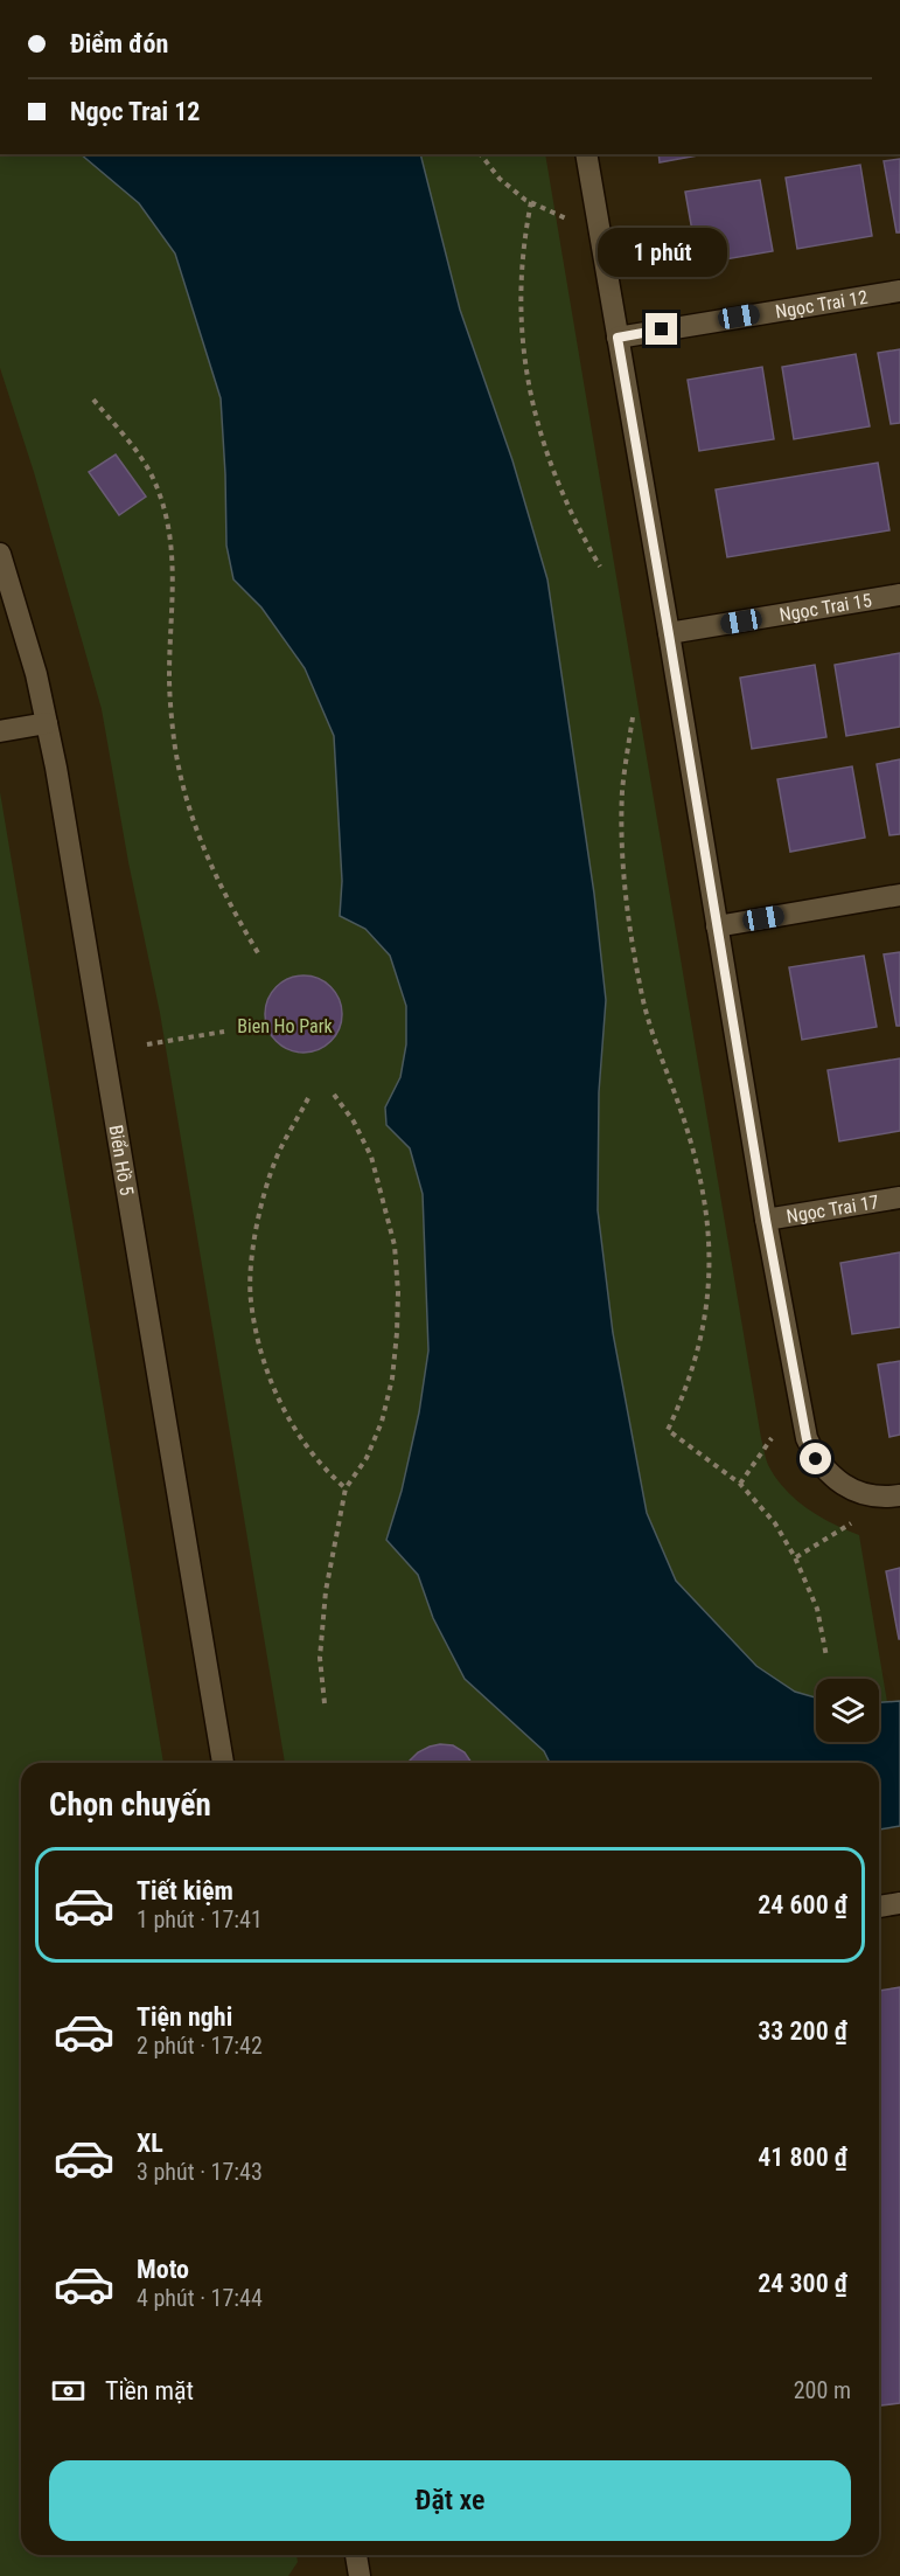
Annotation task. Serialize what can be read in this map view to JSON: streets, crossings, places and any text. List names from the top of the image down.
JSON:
{
  "streets": {
    "street": [
      "Ngọc Trai 12",
      "Ngọc Trai 15",
      "Biển Hồ 5",
      "Ngọc Trai 17"
    ]
  },
  "parks": ["Bien Ho Park"],
  "page": {
    "banner": ["Điểm đón", "Ngọc Trai 12"],
    "bubble": "1 phút",
    "heading": "Chọn chuyến",
    "list": [
      {
        "name": "Tiết kiệm",
        "note": "1 phút · 17:41",
        "value": "24 600 ₫"
      },
      {
        "name": "Tiện nghi",
        "note": "2 phút · 17:42",
        "value": "33 200 ₫"
      },
      {
        "name": "XL",
        "note": "3 phút · 17:43",
        "value": "41 800 ₫"
      },
      {
        "name": "Moto",
        "note": "4 phút · 17:44",
        "value": "24 300 ₫"
      }
    ],
    "pay": ["Tiền mặt", "200 m"],
    "buttons": "Đặt xe"
  }
}
